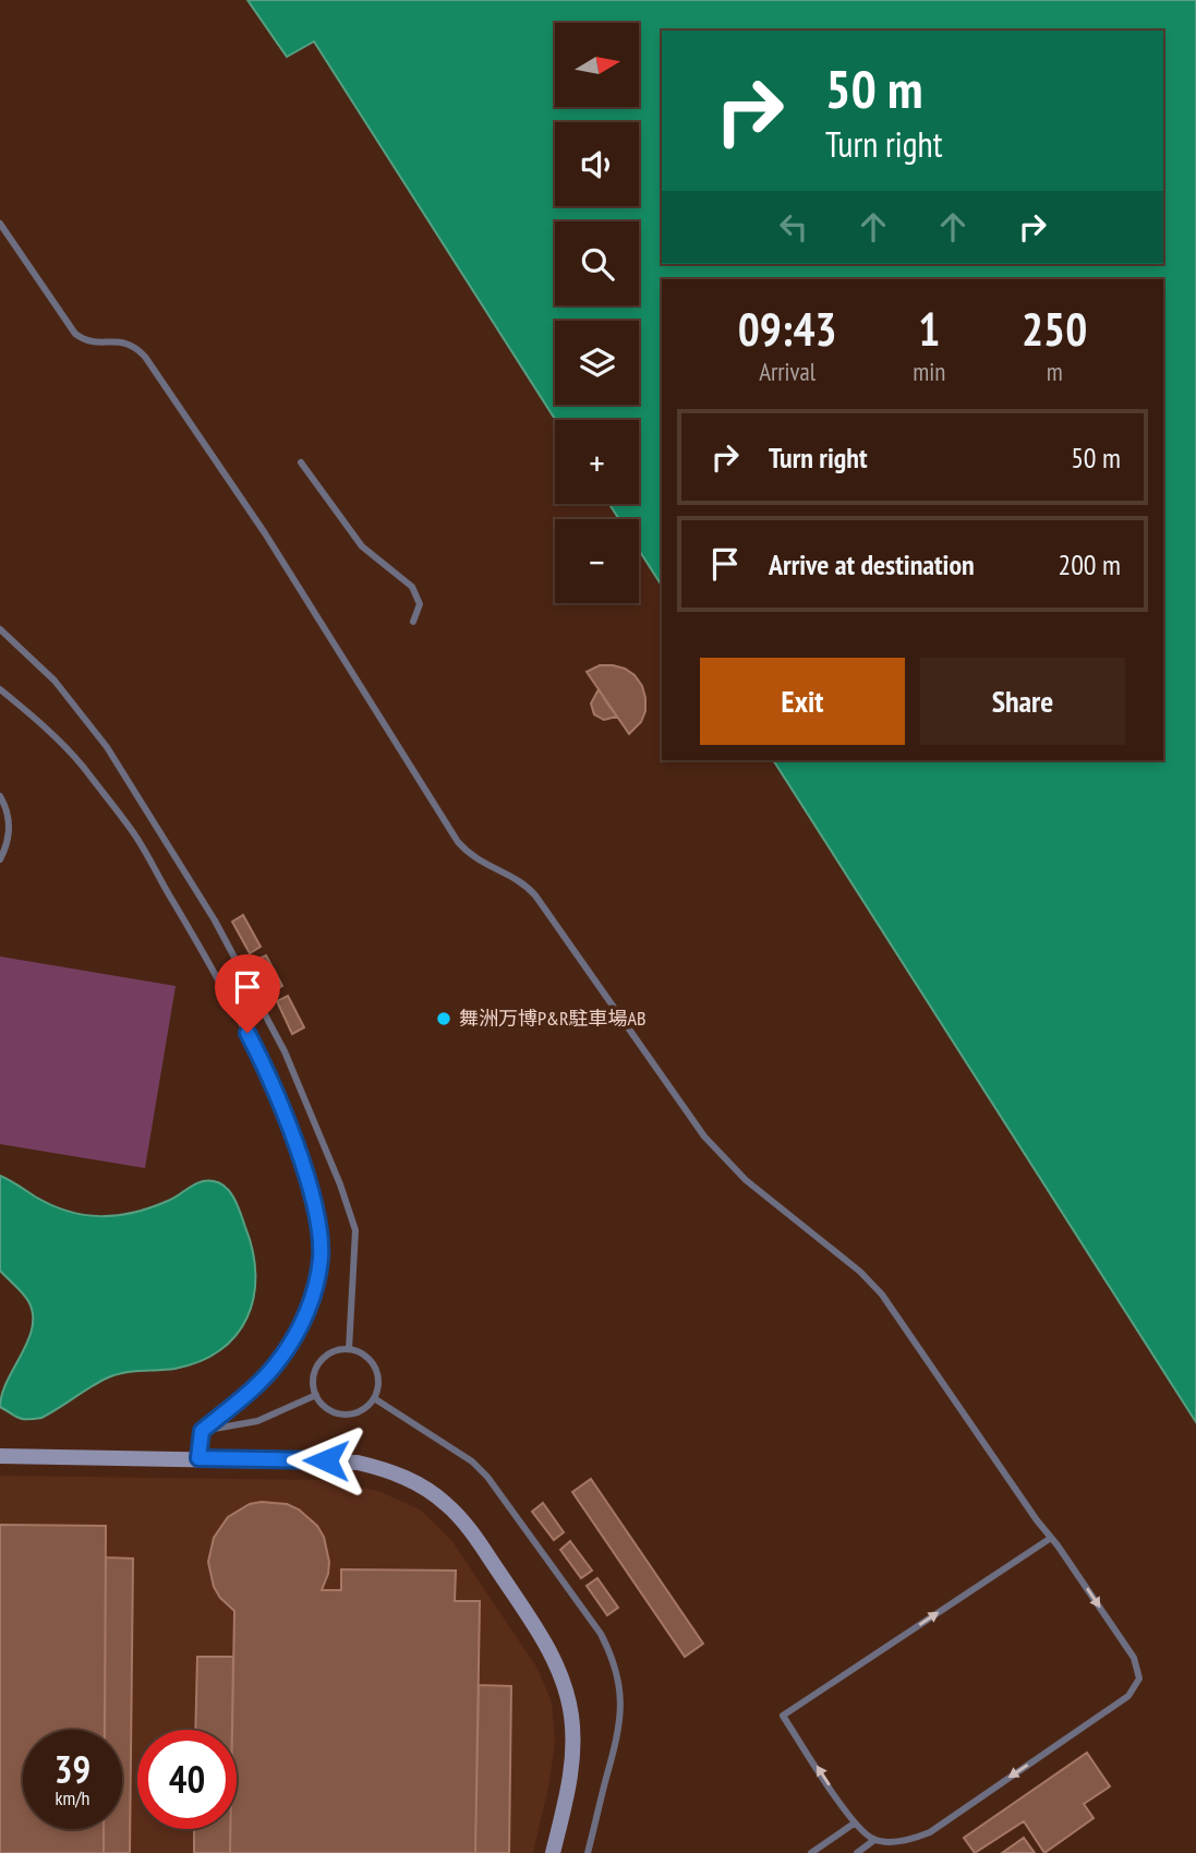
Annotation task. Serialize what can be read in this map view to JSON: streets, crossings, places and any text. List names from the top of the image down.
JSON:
{
  "places": ["舞洲万博P&R駐車場AB"],
  "north": "right",
  "page": {
    "map_buttons": ["+", "−"],
    "turn": ["50 m", "Turn right"],
    "eta": [
      "09:43",
      "Arrival",
      "1",
      "min",
      "250",
      "m"
    ],
    "list": [
      {
        "name": "Turn right",
        "value": "50 m"
      },
      {
        "name": "Arrive at destination",
        "value": "200 m"
      }
    ],
    "buttons": ["Exit", "Share"],
    "speed": "39 km/h",
    "limit": "40"
  }
}
